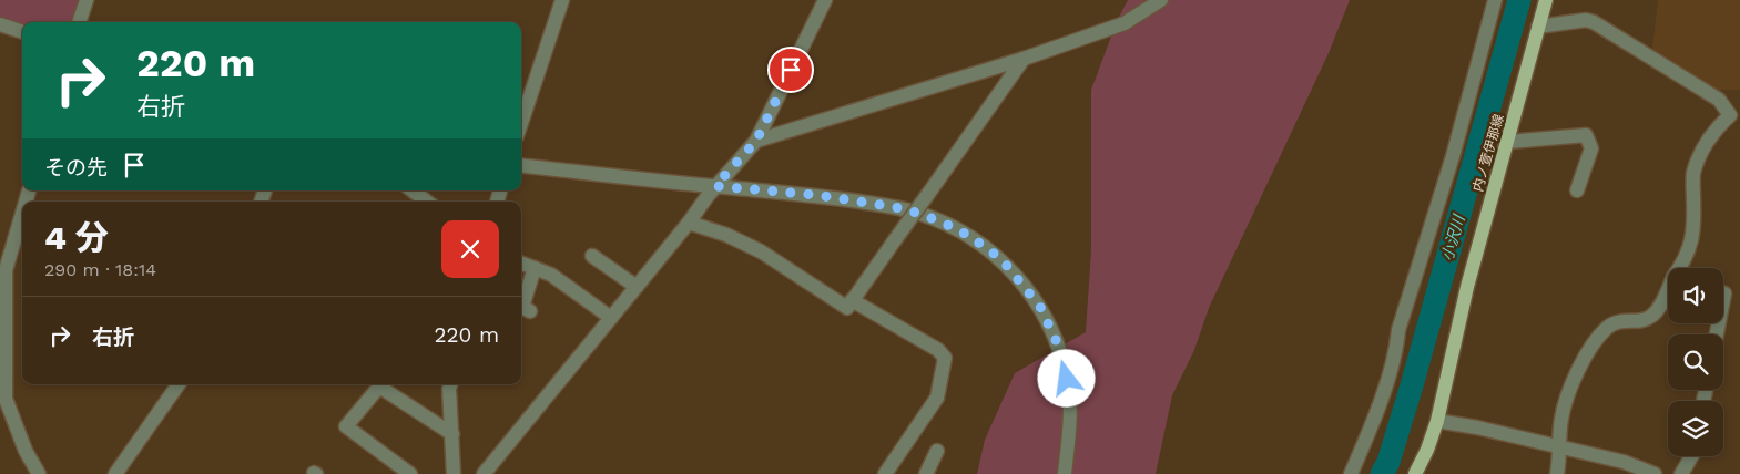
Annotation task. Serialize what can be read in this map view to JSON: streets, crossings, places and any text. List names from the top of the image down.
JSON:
{
  "streets": {
    "main road": ["内ノ萱伊那線"]
  },
  "water": ["小沢川"],
  "page": {
    "turn": ["220 m", "右折"],
    "then": "その先",
    "heading": ["4 分", "290 m · 18:14"],
    "list": [
      {
        "name": "右折",
        "value": "220 m"
      }
    ]
  }
}
